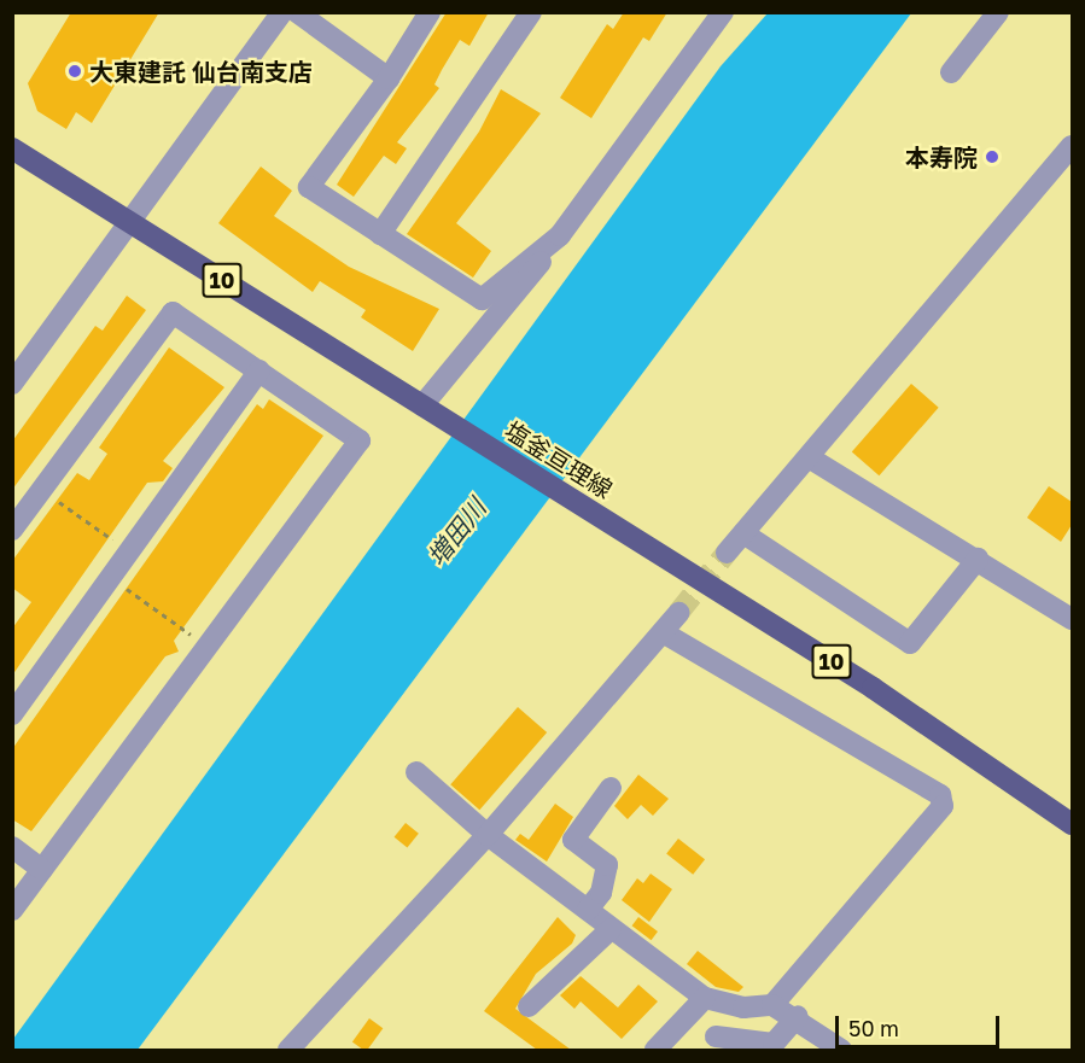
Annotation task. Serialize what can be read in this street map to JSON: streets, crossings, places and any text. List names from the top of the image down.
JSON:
{
  "streets": {
    "main road": ["10", "塩釜亘理線"]
  },
  "water": ["増田川"],
  "places": ["大東建託 仙台南支店", "本寿院"],
  "scale_bar": "50 m"
}
